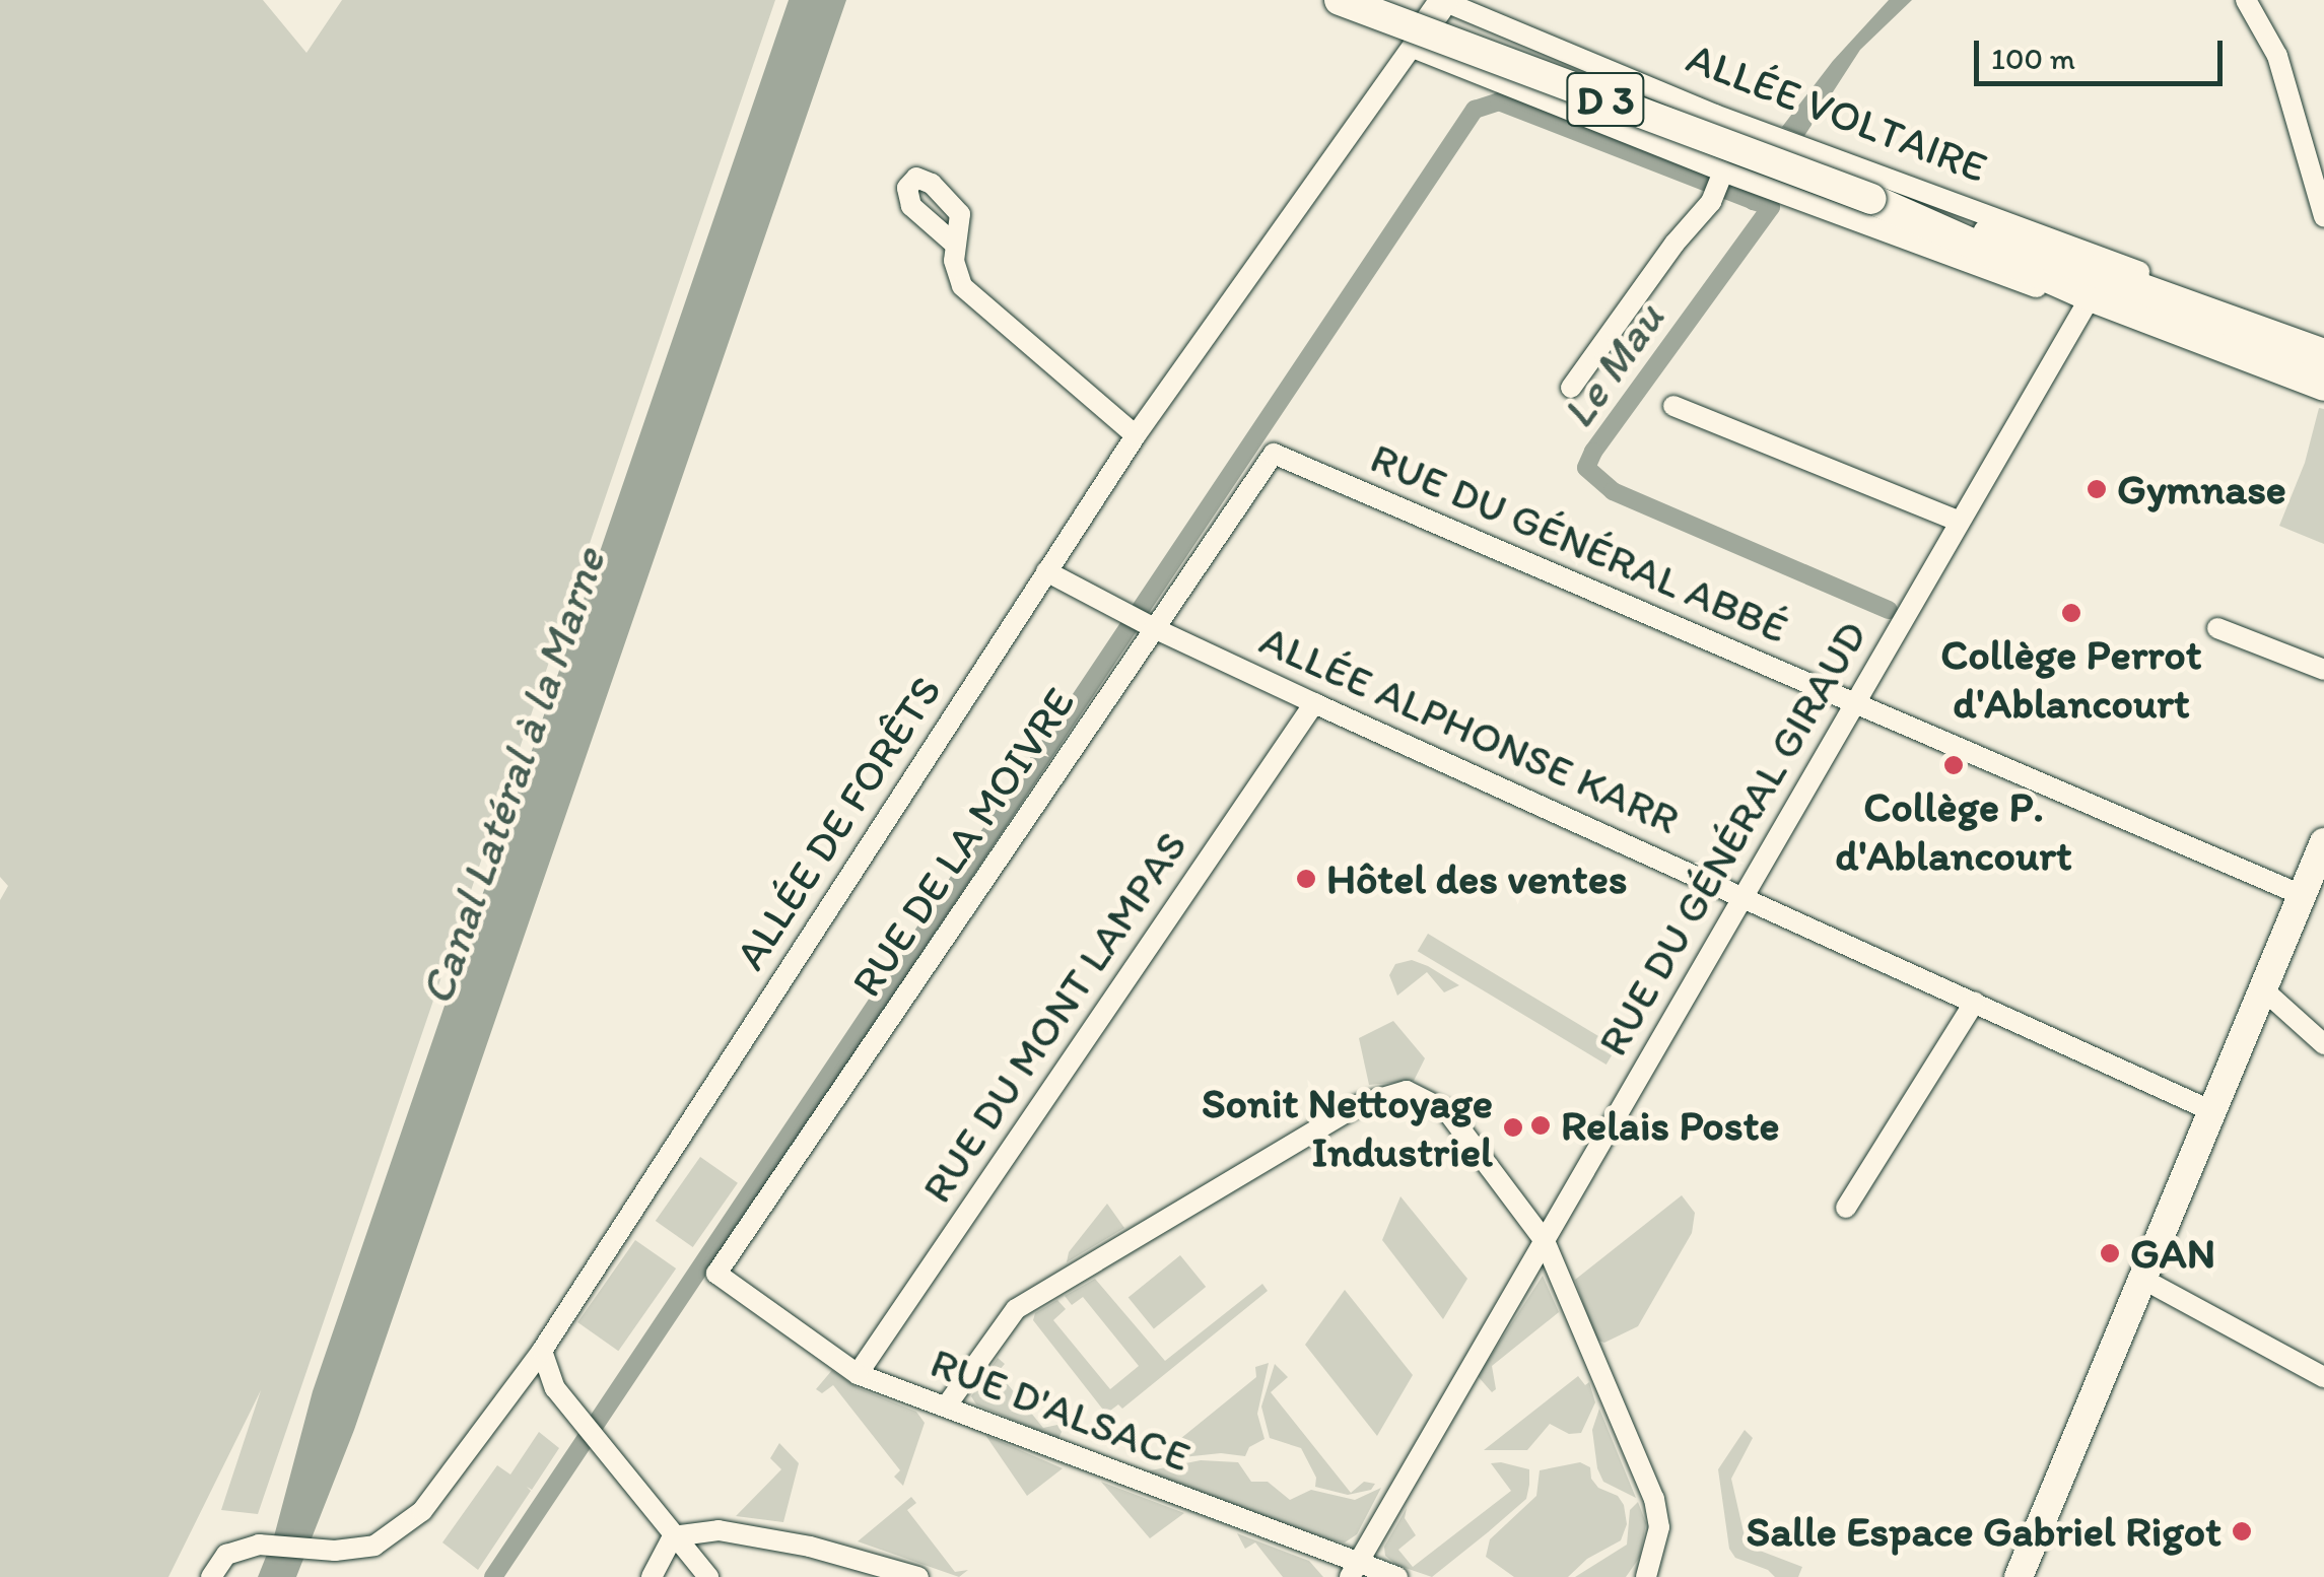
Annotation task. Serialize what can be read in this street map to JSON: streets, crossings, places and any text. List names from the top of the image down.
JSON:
{
  "streets": {
    "main road": ["D 3", "ALLÉE VOLTAIRE"],
    "street": [
      "RUE DU GÉNÉRAL ABBÉ",
      "ALLÉE ALPHONSE KARR",
      "ALLÉE DE FORÊTS",
      "RUE DU GÉNÉRAL GIRAUD",
      "RUE DE LA MOIVRE",
      "RUE DU MONT LAMPAS",
      "RUE D'ALSACE"
    ]
  },
  "crossings": [
    ["D 3", "ALLÉE VOLTAIRE"],
    ["ALLÉE VOLTAIRE", "ALLÉE DE FORÊTS"],
    ["ALLÉE VOLTAIRE", "RUE DU GÉNÉRAL GIRAUD"],
    ["RUE DU GÉNÉRAL ABBÉ", "RUE DU GÉNÉRAL GIRAUD"],
    ["RUE DU GÉNÉRAL ABBÉ", "RUE DE LA MOIVRE"],
    ["ALLÉE ALPHONSE KARR", "ALLÉE DE FORÊTS"],
    ["ALLÉE ALPHONSE KARR", "RUE DU GÉNÉRAL GIRAUD"],
    ["ALLÉE ALPHONSE KARR", "RUE DE LA MOIVRE"],
    ["ALLÉE ALPHONSE KARR", "RUE DU MONT LAMPAS"],
    ["RUE DU GÉNÉRAL GIRAUD", "RUE D'ALSACE"],
    ["RUE DE LA MOIVRE", "RUE D'ALSACE"],
    ["RUE DU MONT LAMPAS", "RUE D'ALSACE"]
  ],
  "water": ["Le Mau", "Canal Latéral à la Marne"],
  "places": [
    "Gymnase",
    "Collège Perrot d'Ablancourt",
    "Collège P. d'Ablancourt",
    "Hôtel des ventes",
    "Relais Poste",
    "Sonit Nettoyage Industriel",
    "GAN",
    "Salle Espace Gabriel Rigot"
  ],
  "scale_bar": "100 m"
}
